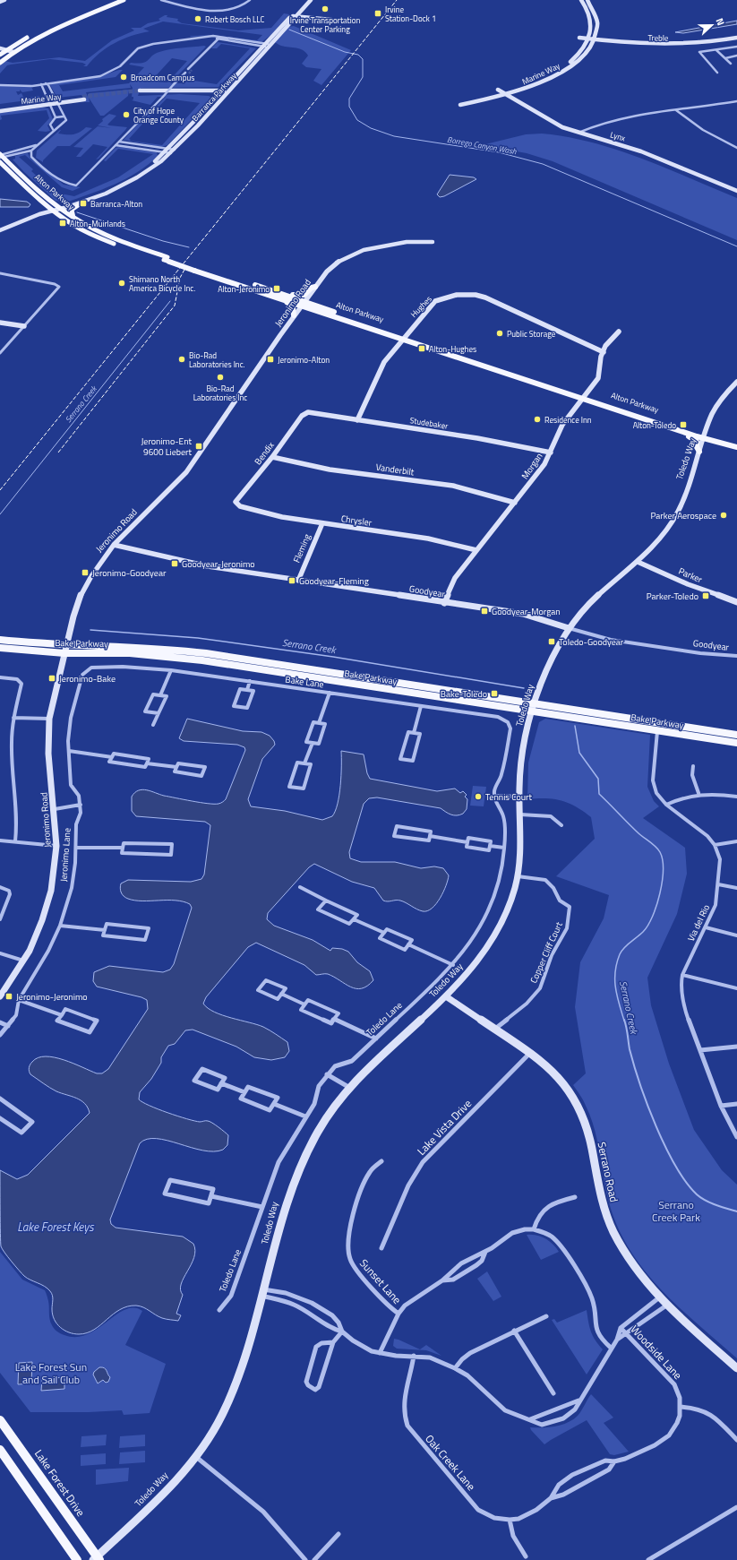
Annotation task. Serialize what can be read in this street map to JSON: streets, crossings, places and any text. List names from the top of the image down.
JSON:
{
  "streets": {
    "main road": [
      "Treble",
      "Marine Way",
      "Barranca Parkway",
      "Lynx",
      "Alton Parkway",
      "Jeronimo Road",
      "Hughes",
      "Studebaker",
      "Bendix",
      "Toledo Way",
      "Morgan",
      "Vanderbilt",
      "Chrysler",
      "Fleming",
      "Parker",
      "Goodyear",
      "Bake Parkway",
      "Serrano Road",
      "Lake Forest Drive"
    ],
    "street": [
      "Bake Lane",
      "Jeronimo Lane",
      "Via del Rio",
      "Copper Cliff Court",
      "Toledo Lane",
      "Lake Vista Drive",
      "Sunset Lane",
      "Woodside Lane",
      "Oak Creek Lane"
    ]
  },
  "crossings": [
    ["Treble", "Marine Way"],
    ["Marine Way", "Lynx"],
    ["Barranca Parkway", "Alton Parkway"],
    ["Alton Parkway", "Jeronimo Road"],
    ["Alton Parkway", "Hughes"],
    ["Alton Parkway", "Toledo Way"],
    ["Alton Parkway", "Morgan"],
    ["Jeronimo Road", "Goodyear"],
    ["Jeronimo Road", "Bake Parkway"],
    ["Hughes", "Studebaker"],
    ["Hughes", "Morgan"],
    ["Studebaker", "Bendix"],
    ["Studebaker", "Morgan"],
    ["Bendix", "Vanderbilt"],
    ["Bendix", "Chrysler"],
    ["Toledo Way", "Parker"],
    ["Toledo Way", "Goodyear"],
    ["Toledo Way", "Bake Parkway"],
    ["Toledo Way", "Copper Cliff Court"],
    ["Toledo Way", "Serrano Road"],
    ["Toledo Way", "Lake Forest Drive"],
    ["Morgan", "Vanderbilt"],
    ["Morgan", "Chrysler"],
    ["Morgan", "Goodyear"],
    ["Chrysler", "Fleming"],
    ["Fleming", "Goodyear"],
    ["Bake Parkway", "Via del Rio"],
    ["Bake Lane", "Toledo Lane"],
    ["Copper Cliff Court", "Serrano Road"],
    ["Lake Vista Drive", "Serrano Road"]
  ],
  "water": ["Borrego Canyon Wash", "Serrano Creek", "Lake Forest Keys"],
  "parks": ["Serrano Creek Park", "Lake Forest Sun and Sail Club"],
  "places": {
    "other": [
      "Irvine Transportation Center Parking",
      "Robert Bosch LLC",
      "Broadcom Campus",
      "City of Hope Orange County",
      "Shimano North America Bicycle Inc.",
      "Public Storage",
      "Bio-Rad Laboratories Inc.",
      "Bio-Rad Laboratories Inc",
      "Residence Inn",
      "Parker Aerospace",
      "Tennis Court"
    ],
    "transit": [
      "Irvine Station-Dock 1",
      "Barranca-Alton",
      "Alton-Muirlands",
      "Alton-Jeronimo",
      "Alton-Hughes",
      "Jeronimo-Alton",
      "Alton-Toledo",
      "Jeronimo-Ent 9600 Liebert",
      "Goodyear-Jeronimo",
      "Jeronimo-Goodyear",
      "Goodyear-Fleming",
      "Parker-Toledo",
      "Goodyear-Morgan",
      "Toledo-Goodyear",
      "Jeronimo-Bake",
      "Bake-Toledo",
      "Jeronimo-Jeronimo"
    ]
  },
  "north": "right"
}
